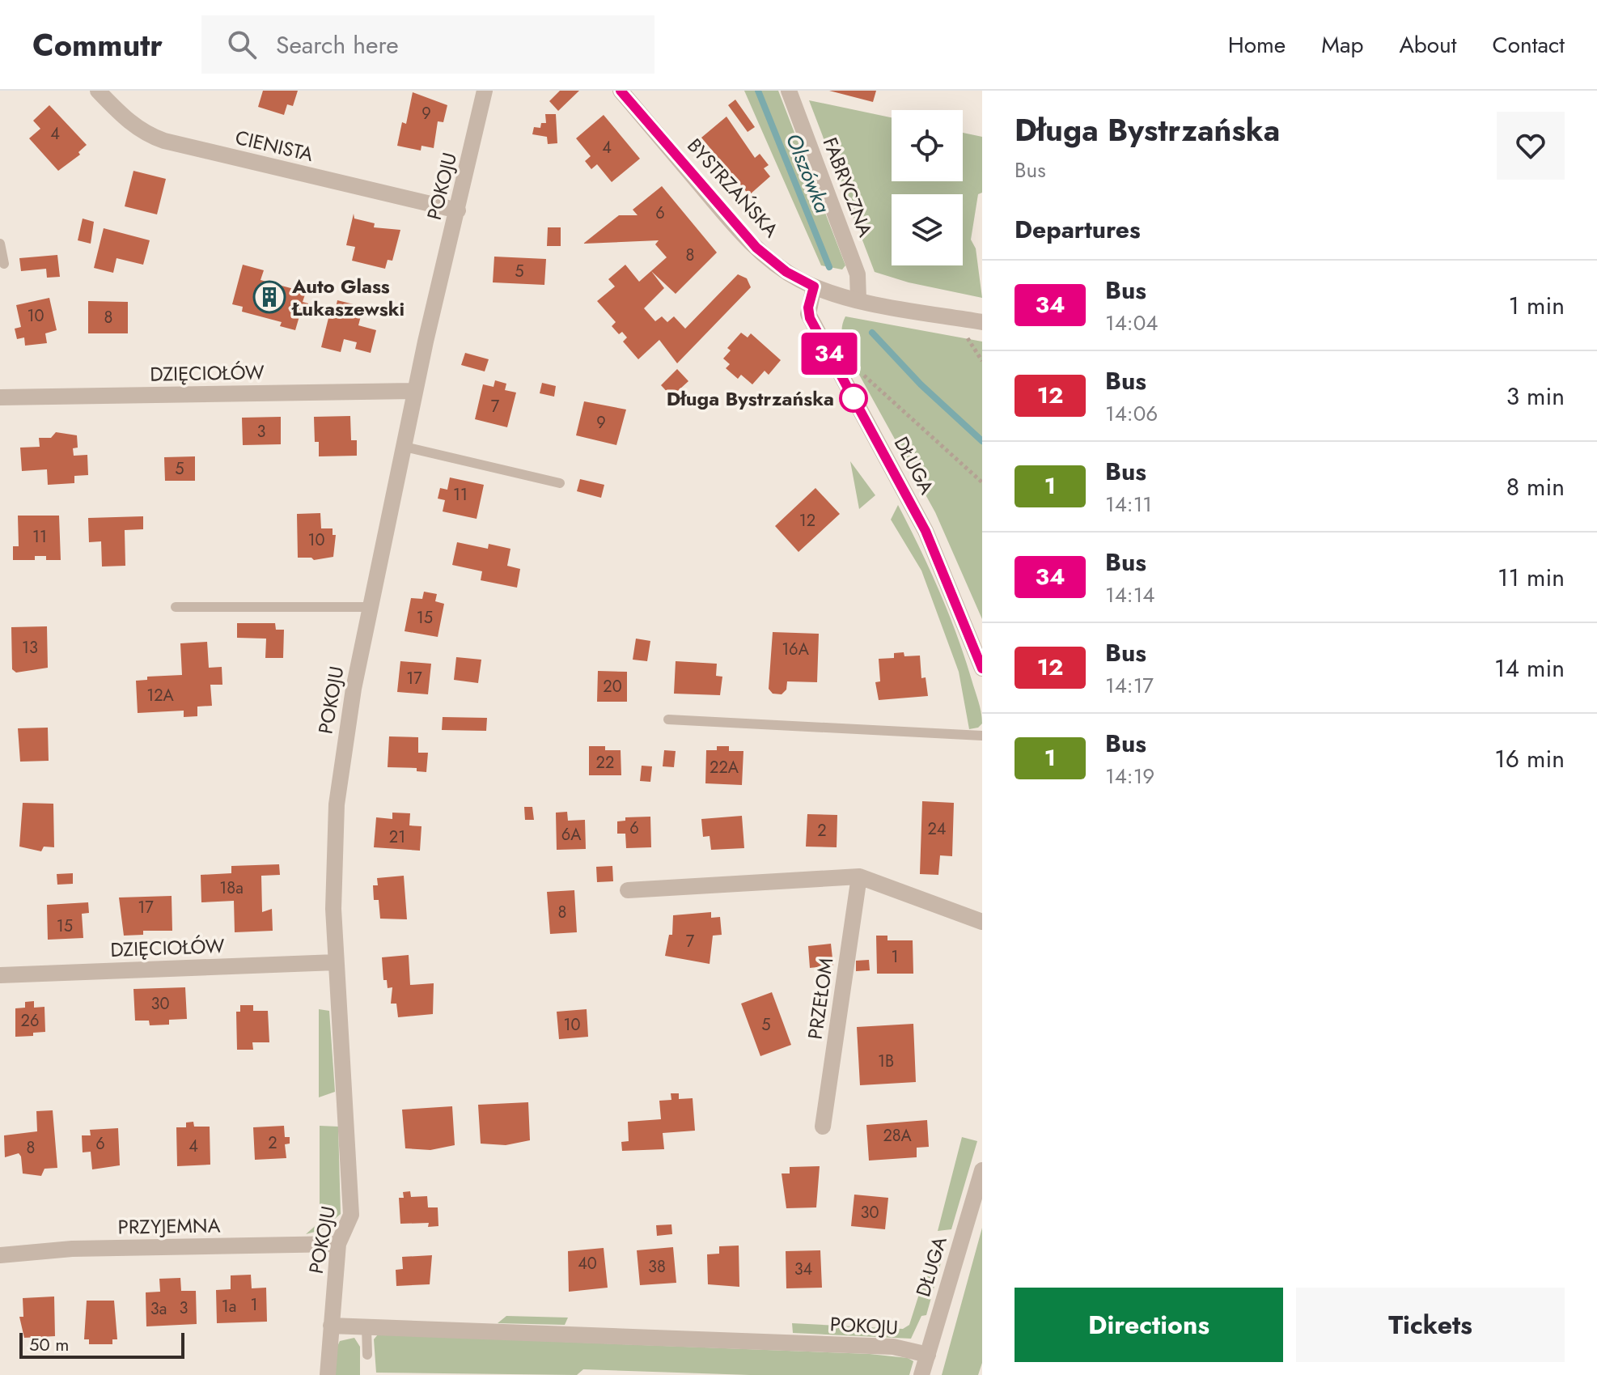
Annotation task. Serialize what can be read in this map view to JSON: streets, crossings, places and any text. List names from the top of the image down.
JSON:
{
  "streets": {
    "street": [
      "CIENISTA",
      "POKOJU",
      "FABRYCZNA",
      "BYSTRZAŃSKA",
      "DZIĘCIOŁÓW",
      "DŁUGA",
      "PRZEŁOM",
      "PRZYJEMNA"
    ]
  },
  "crossings": [
    ["CIENISTA", "POKOJU"],
    ["POKOJU", "DZIĘCIOŁÓW"],
    ["POKOJU", "DŁUGA"],
    ["POKOJU", "PRZYJEMNA"],
    ["FABRYCZNA", "BYSTRZAŃSKA"],
    ["BYSTRZAŃSKA", "DŁUGA"]
  ],
  "water": ["Olszówka"],
  "places": {
    "building": ["Auto Glass Łukaszewski"],
    "other": ["Długa Bystrzańska"]
  },
  "lines": ["bus line 34"],
  "house_numbers": [
    "9",
    "4",
    "4",
    "6",
    "8",
    "5",
    "10",
    "8",
    "7",
    "9",
    "3",
    "5",
    "11",
    "12",
    "11",
    "10",
    "15",
    "13",
    "16A",
    "17",
    "20",
    "12A",
    "22",
    "22A",
    "6",
    "24",
    "2",
    "6A",
    "21",
    "18a",
    "17",
    "8",
    "15",
    "7",
    "1",
    "30",
    "26",
    "10",
    "5",
    "1B",
    "28A",
    "2",
    "6",
    "4",
    "8",
    "30",
    "40",
    "38",
    "34",
    "1",
    "1a",
    "3",
    "3a"
  ],
  "scale_bar": "50 m",
  "page": {
    "header": "Commutr",
    "search": "Search here",
    "nav": [
      "Home",
      "Map",
      "About",
      "Contact"
    ],
    "on_map": "34",
    "heading": [
      ["Długa Bystrzańska", "Bus"],
      "Departures"
    ],
    "list": [
      {
        "mark": "34",
        "name": "Bus",
        "note": "14:04",
        "value": "1 min"
      },
      {
        "mark": "12",
        "name": "Bus",
        "note": "14:06",
        "value": "3 min"
      },
      {
        "mark": "1",
        "name": "Bus",
        "note": "14:11",
        "value": "8 min"
      },
      {
        "mark": "34",
        "name": "Bus",
        "note": "14:14",
        "value": "11 min"
      },
      {
        "mark": "12",
        "name": "Bus",
        "note": "14:17",
        "value": "14 min"
      },
      {
        "mark": "1",
        "name": "Bus",
        "note": "14:19",
        "value": "16 min"
      }
    ],
    "buttons": ["Directions", "Tickets"],
    "scale": "50 m"
  }
}
